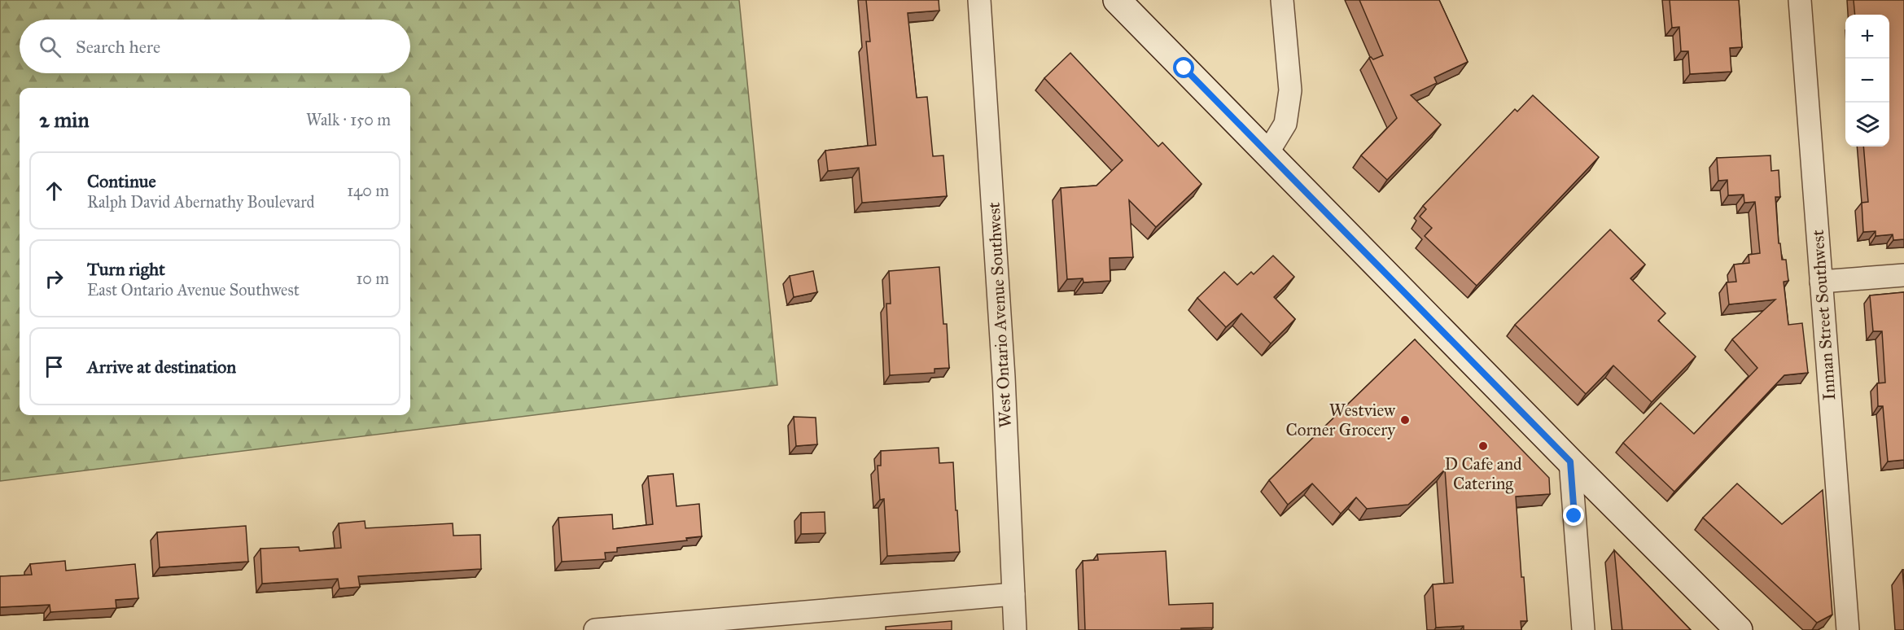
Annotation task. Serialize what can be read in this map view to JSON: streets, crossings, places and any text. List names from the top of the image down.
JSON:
{
  "streets": {
    "street": ["West Ontario Avenue Southwest", "Inman Street Southwest"]
  },
  "places": ["Westview Corner Grocery", "D Cafe and Catering"],
  "page": {
    "map_buttons": ["+", "−"],
    "search": "Search here",
    "heading": ["2 min", "Walk · 150 m"],
    "list": [
      ["Continue", "Ralph David Abernathy Boulevard", "140 m"],
      ["Turn right", "East Ontario Avenue Southwest", "10 m"],
      "Arrive at destination"
    ]
  }
}
